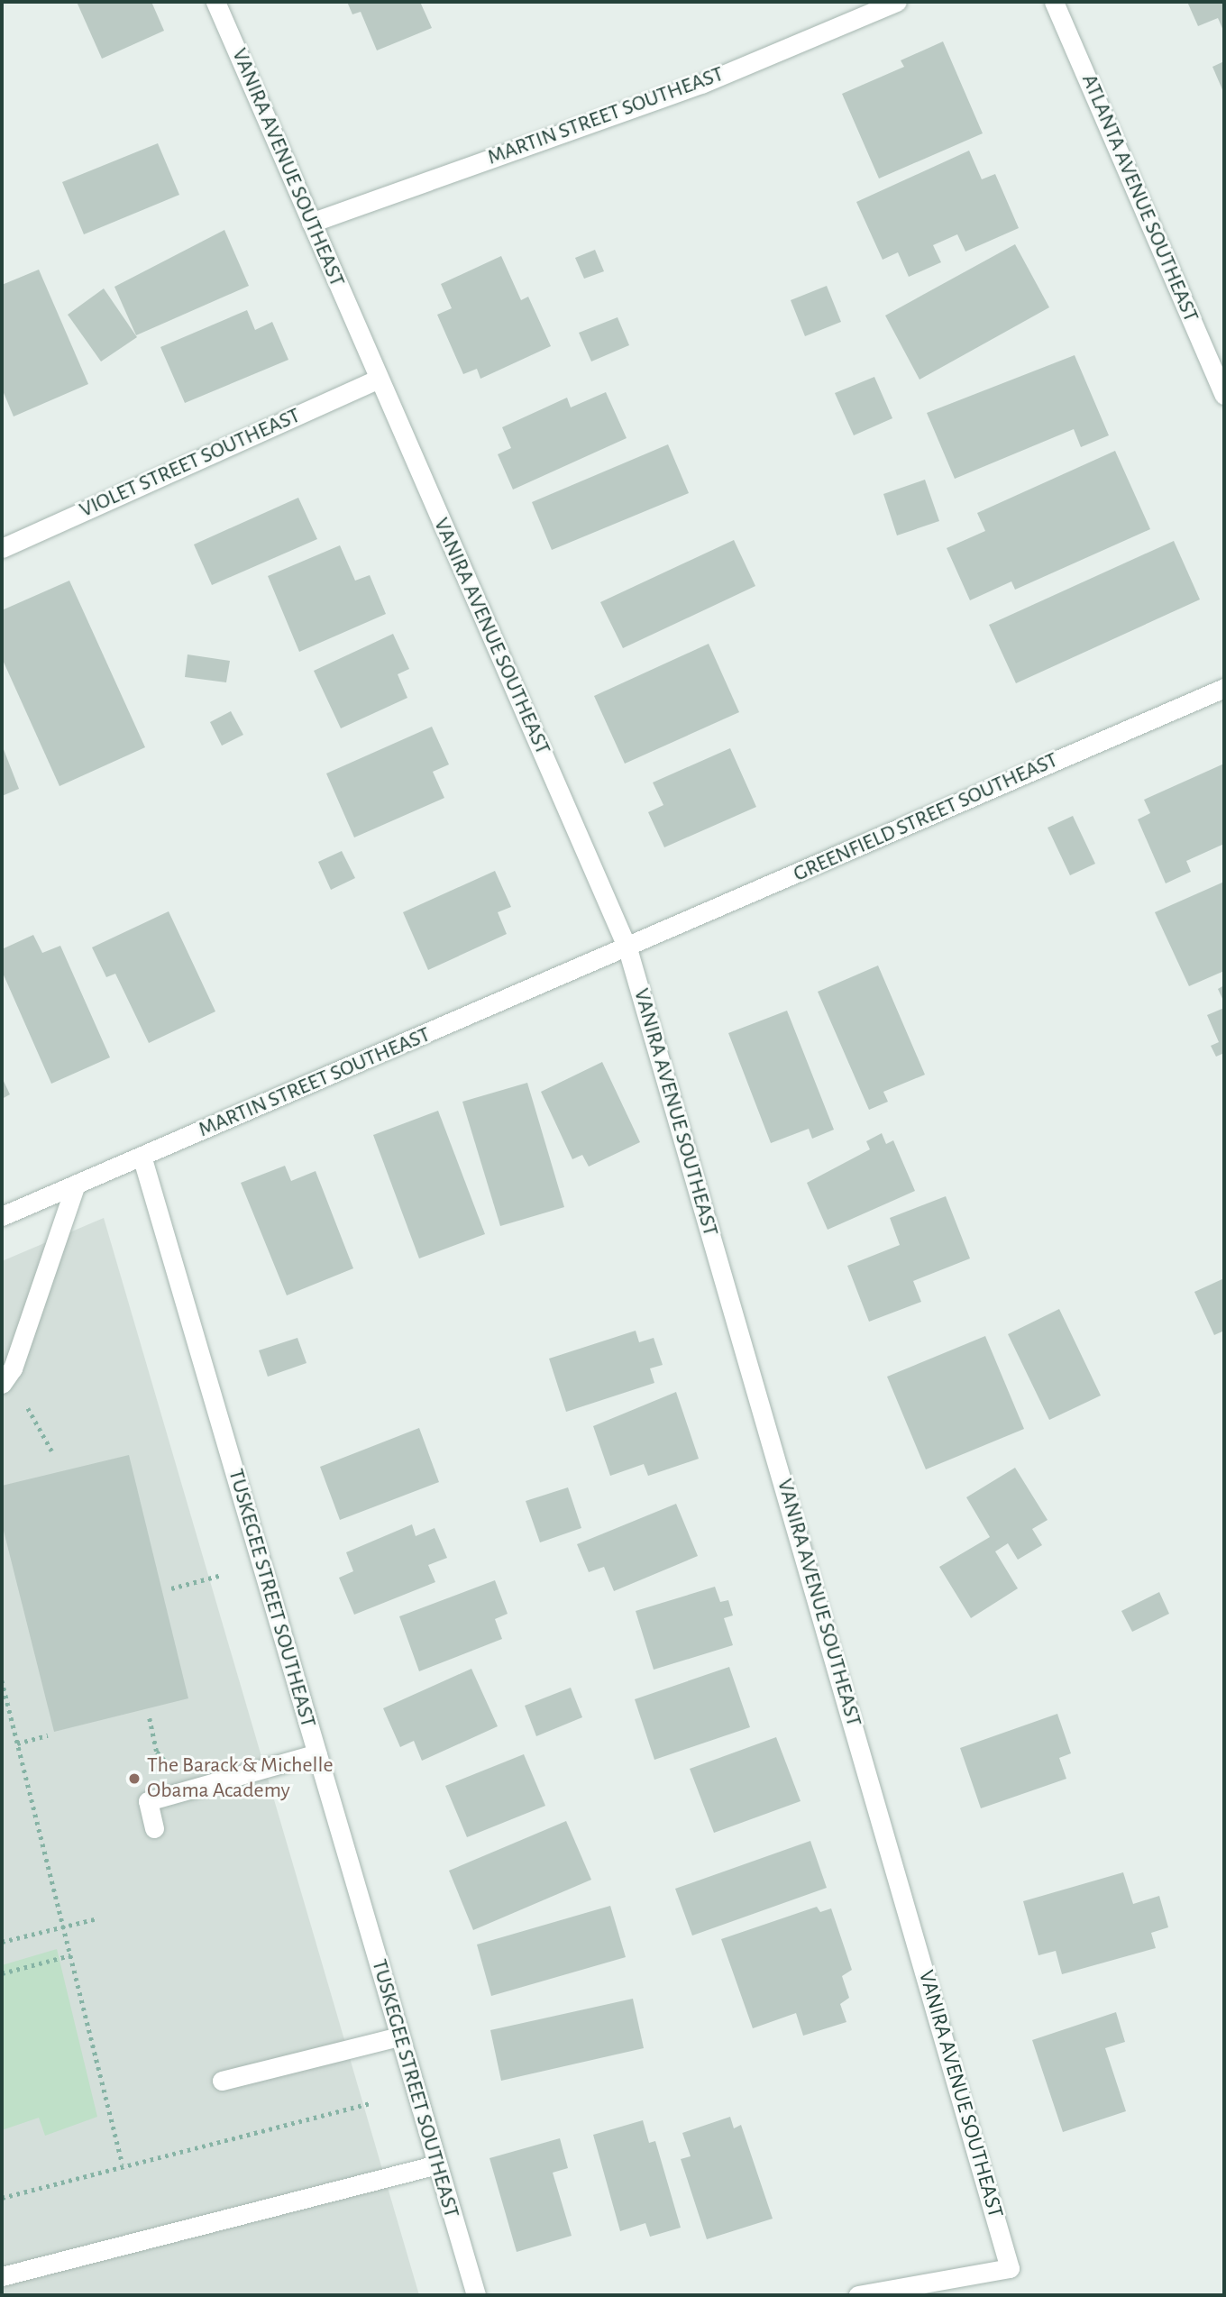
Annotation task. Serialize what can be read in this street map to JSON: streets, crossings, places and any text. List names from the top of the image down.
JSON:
{
  "streets": {
    "street": [
      "MARTIN STREET SOUTHEAST",
      "VANIRA AVENUE SOUTHEAST",
      "ATLANTA AVENUE SOUTHEAST",
      "VIOLET STREET SOUTHEAST",
      "GREENFIELD STREET SOUTHEAST",
      "TUSKEGEE STREET SOUTHEAST"
    ]
  },
  "crossings": [
    ["MARTIN STREET SOUTHEAST", "VANIRA AVENUE SOUTHEAST"],
    ["MARTIN STREET SOUTHEAST", "GREENFIELD STREET SOUTHEAST"],
    ["MARTIN STREET SOUTHEAST", "TUSKEGEE STREET SOUTHEAST"],
    ["VANIRA AVENUE SOUTHEAST", "VIOLET STREET SOUTHEAST"],
    ["VANIRA AVENUE SOUTHEAST", "GREENFIELD STREET SOUTHEAST"]
  ],
  "places": ["The Barack & Michelle Obama Academy"]
}
